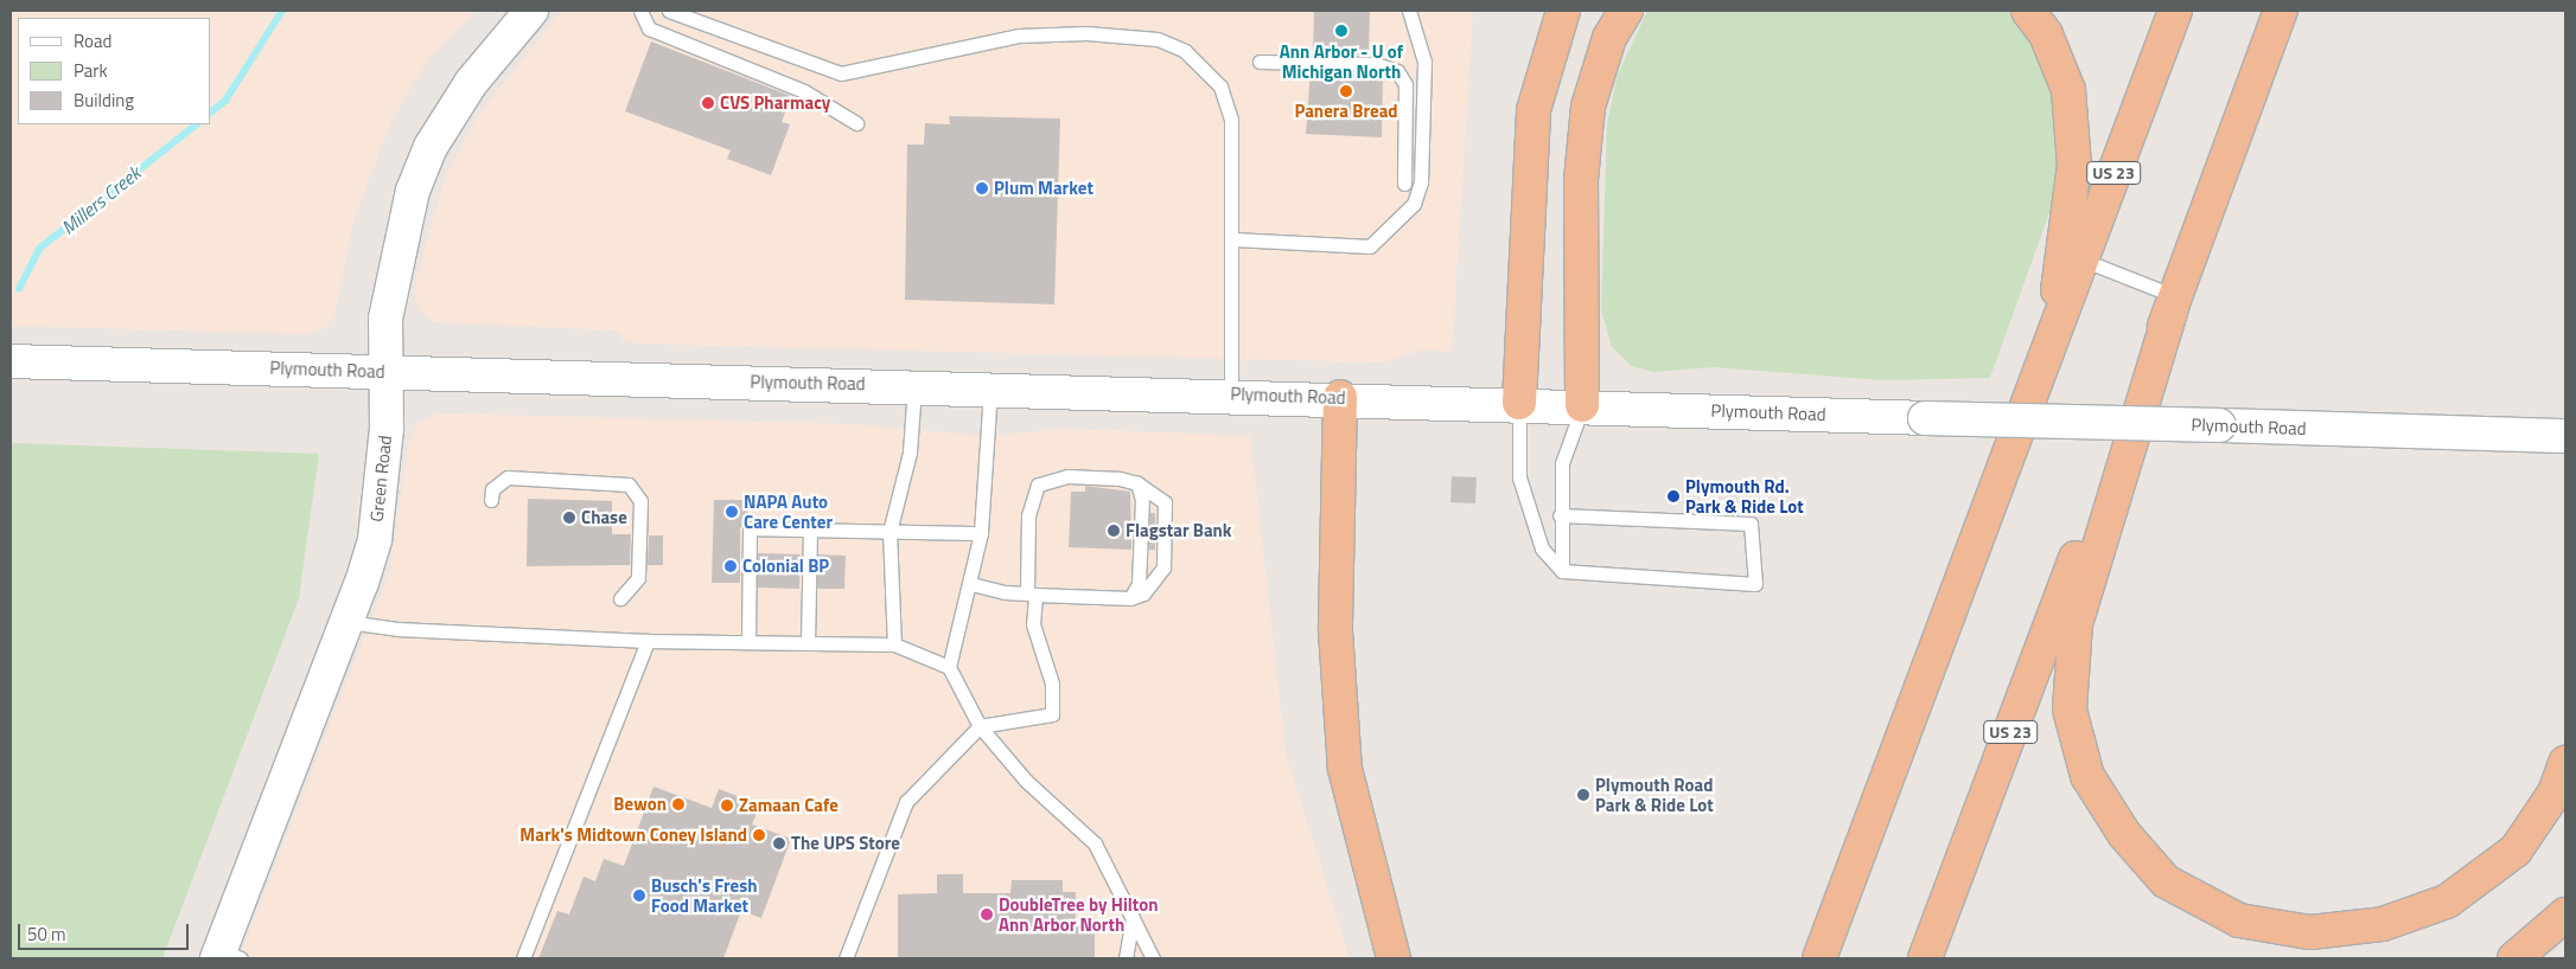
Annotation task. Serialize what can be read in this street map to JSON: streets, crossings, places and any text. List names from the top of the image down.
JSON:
{
  "streets": {
    "highway": ["US 23"],
    "main road": ["Plymouth Road", "Green Road"]
  },
  "crossings": [
    ["Plymouth Road", "Green Road"]
  ],
  "water": ["Millers Creek"],
  "places": [
    "Ann Arbor - U of Michigan North",
    "Panera Bread",
    "CVS Pharmacy",
    "Plum Market",
    "Plymouth Rd. Park & Ride Lot",
    "NAPA Auto Care Center",
    "Chase",
    "Flagstar Bank",
    "Colonial BP",
    "Plymouth Road Park & Ride Lot",
    "Bewon",
    "Zamaan Cafe",
    "Mark's Midtown Coney Island",
    "The UPS Store",
    "Busch's Fresh Food Market",
    "DoubleTree by Hilton Ann Arbor North"
  ],
  "legend": ["Road", "Park", "Building"],
  "scale_bar": "50 m"
}
